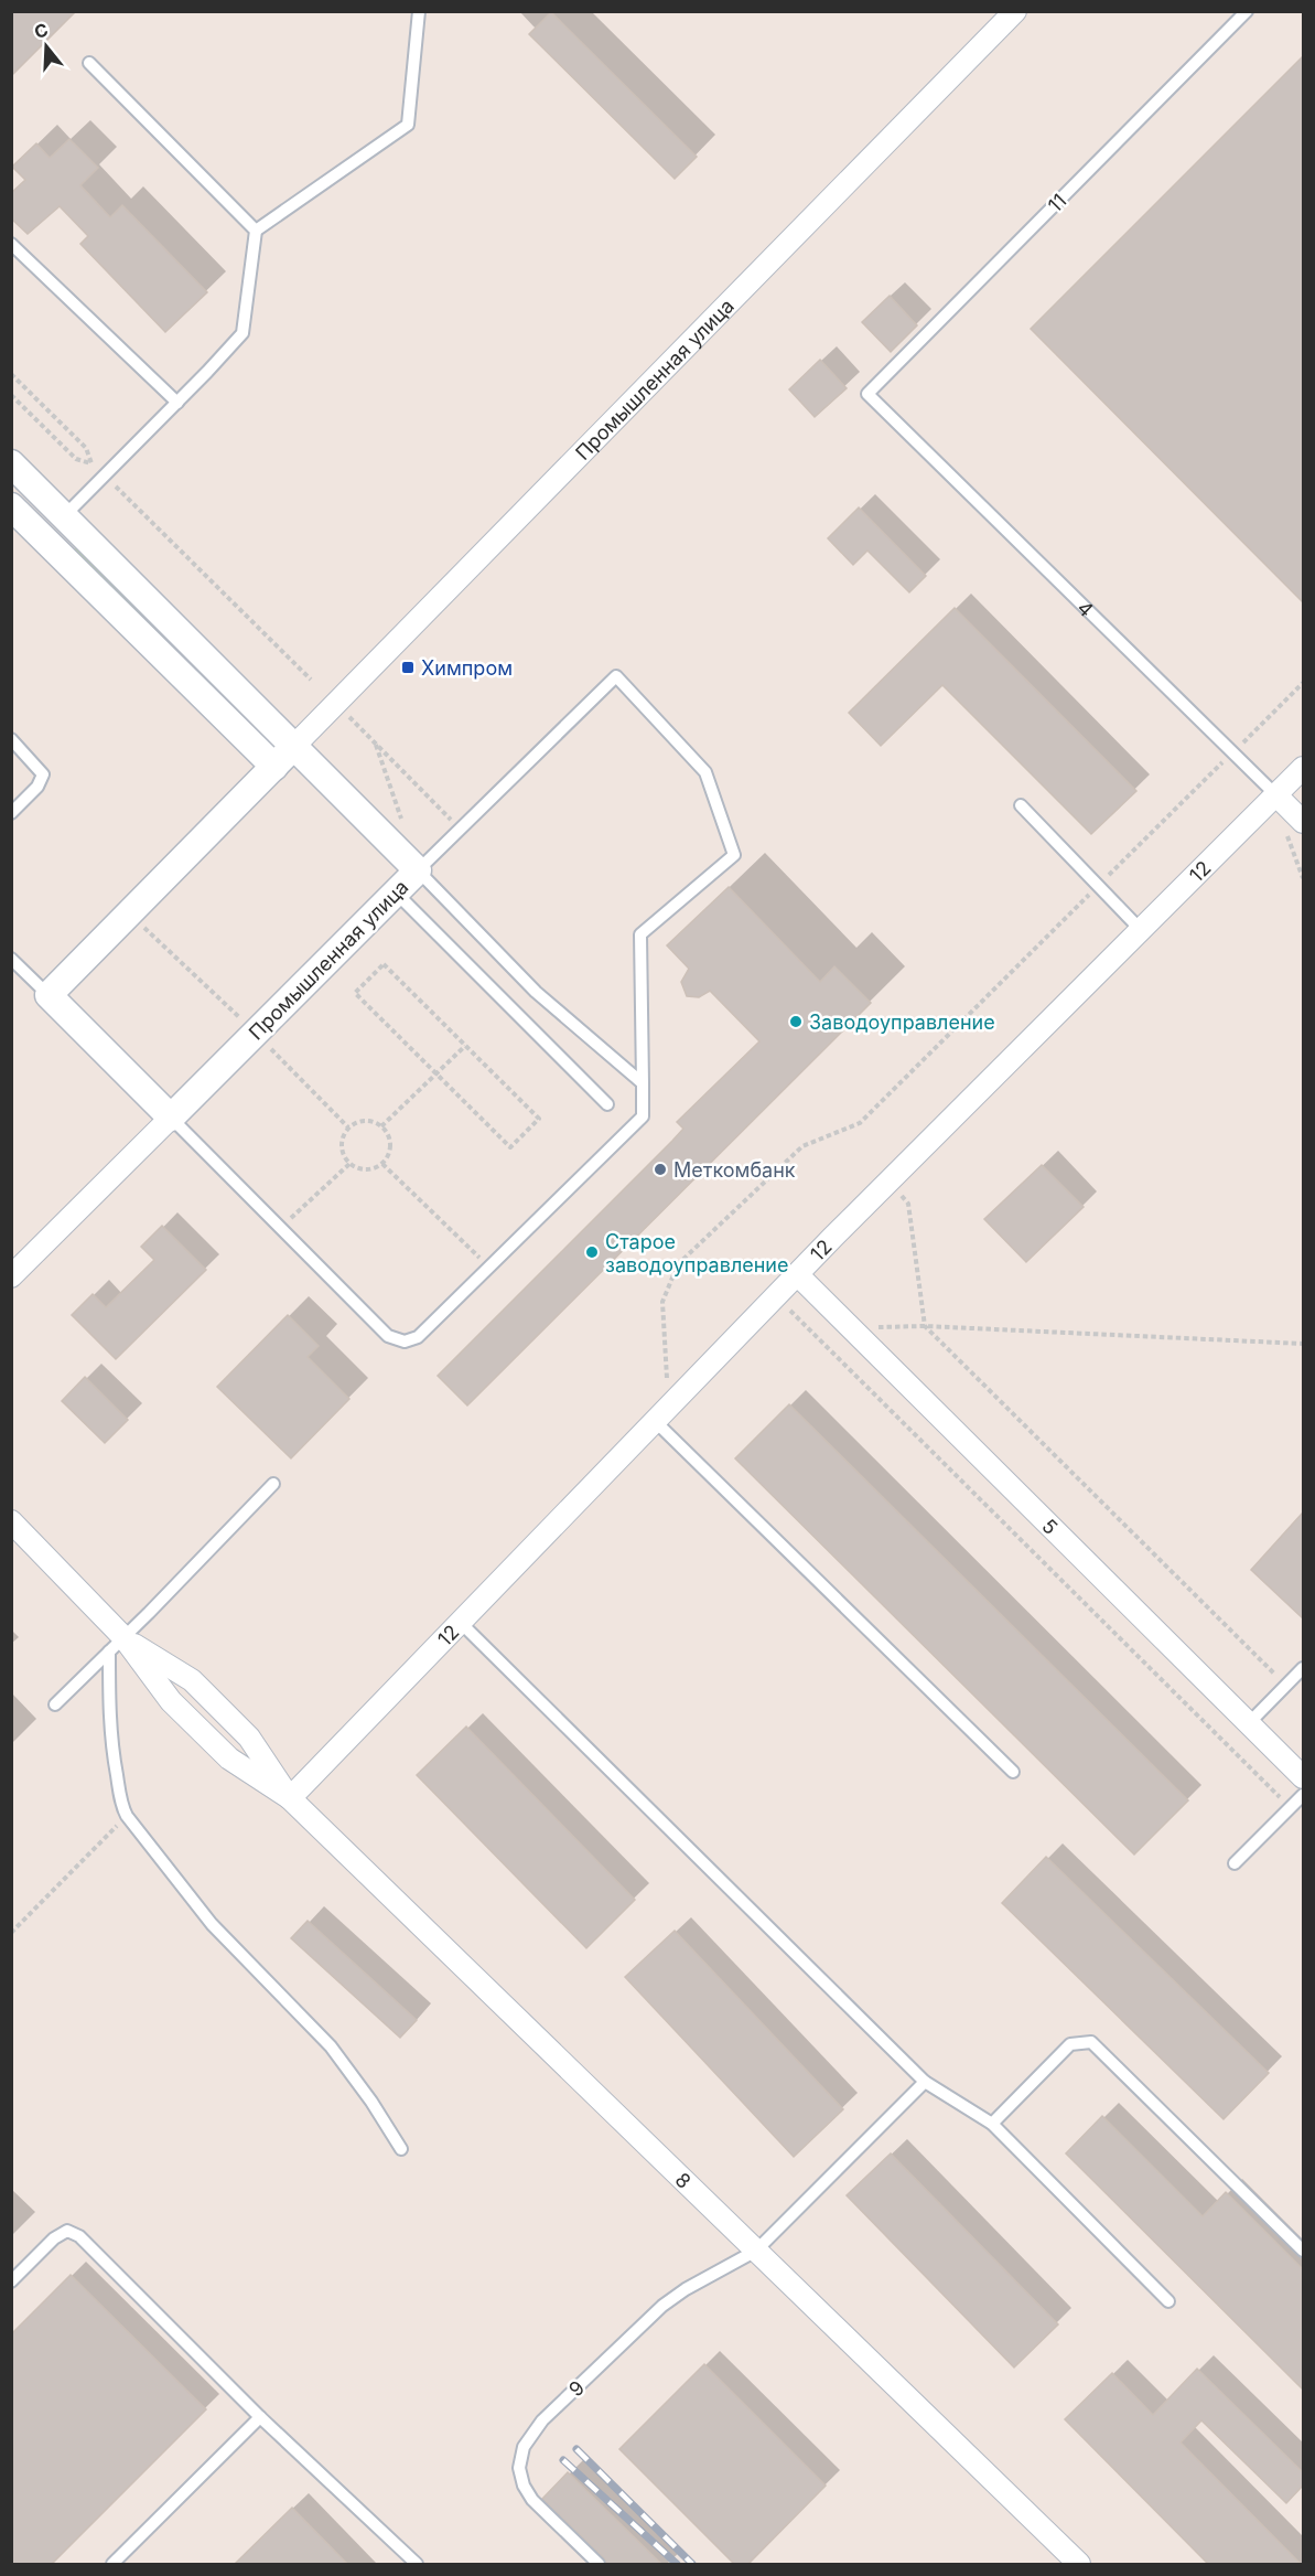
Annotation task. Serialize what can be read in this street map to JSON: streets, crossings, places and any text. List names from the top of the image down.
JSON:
{
  "streets": {
    "street": [
      "Промышленная улица",
      "4",
      "12",
      "5",
      "8"
    ],
    "lane": ["11", "9"]
  },
  "crossings": [
    ["11", "4"],
    ["4", "12"],
    ["12", "5"],
    ["12", "8"],
    ["8", "9"]
  ],
  "places": {
    "transit": ["Химпром"],
    "other": ["Заводоуправление", "Меткомбанк", "Старое заводоуправление"]
  },
  "north": "top"
}
